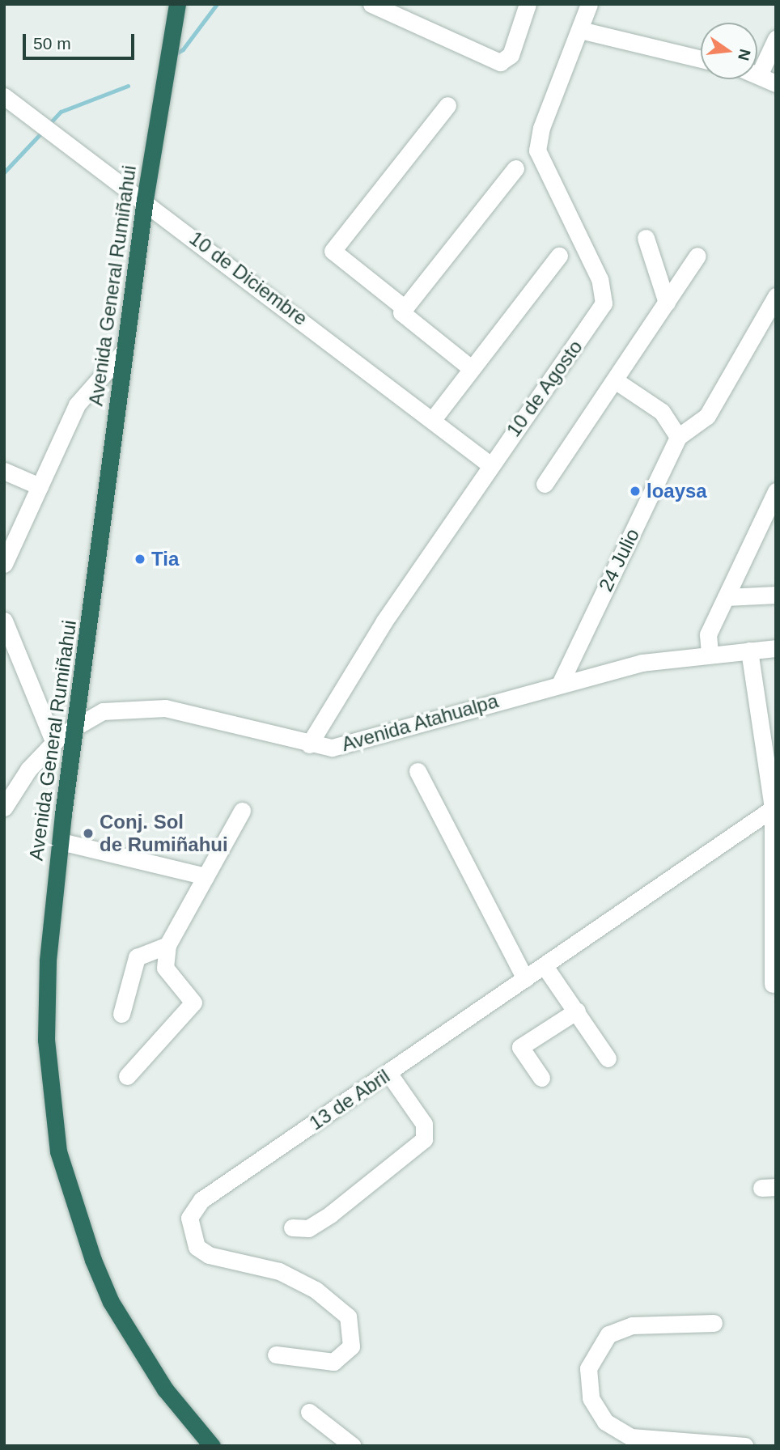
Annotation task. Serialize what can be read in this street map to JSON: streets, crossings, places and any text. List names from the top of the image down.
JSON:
{
  "streets": {
    "highway": ["Avenida General Rumiñahui"],
    "street": [
      "10 de Diciembre",
      "10 de Agosto",
      "24 Julio",
      "Avenida Atahualpa",
      "13 de Abril"
    ]
  },
  "crossings": [
    ["10 de Diciembre", "Avenida General Rumiñahui"],
    ["10 de Diciembre", "10 de Agosto"],
    ["Avenida General Rumiñahui", "Avenida Atahualpa"],
    ["10 de Agosto", "Avenida Atahualpa"],
    ["24 Julio", "Avenida Atahualpa"]
  ],
  "places": ["loaysa", "Tia", "Conj. Sol de Rumiñahui"],
  "scale_bar": "50 m",
  "north": "right"
}
